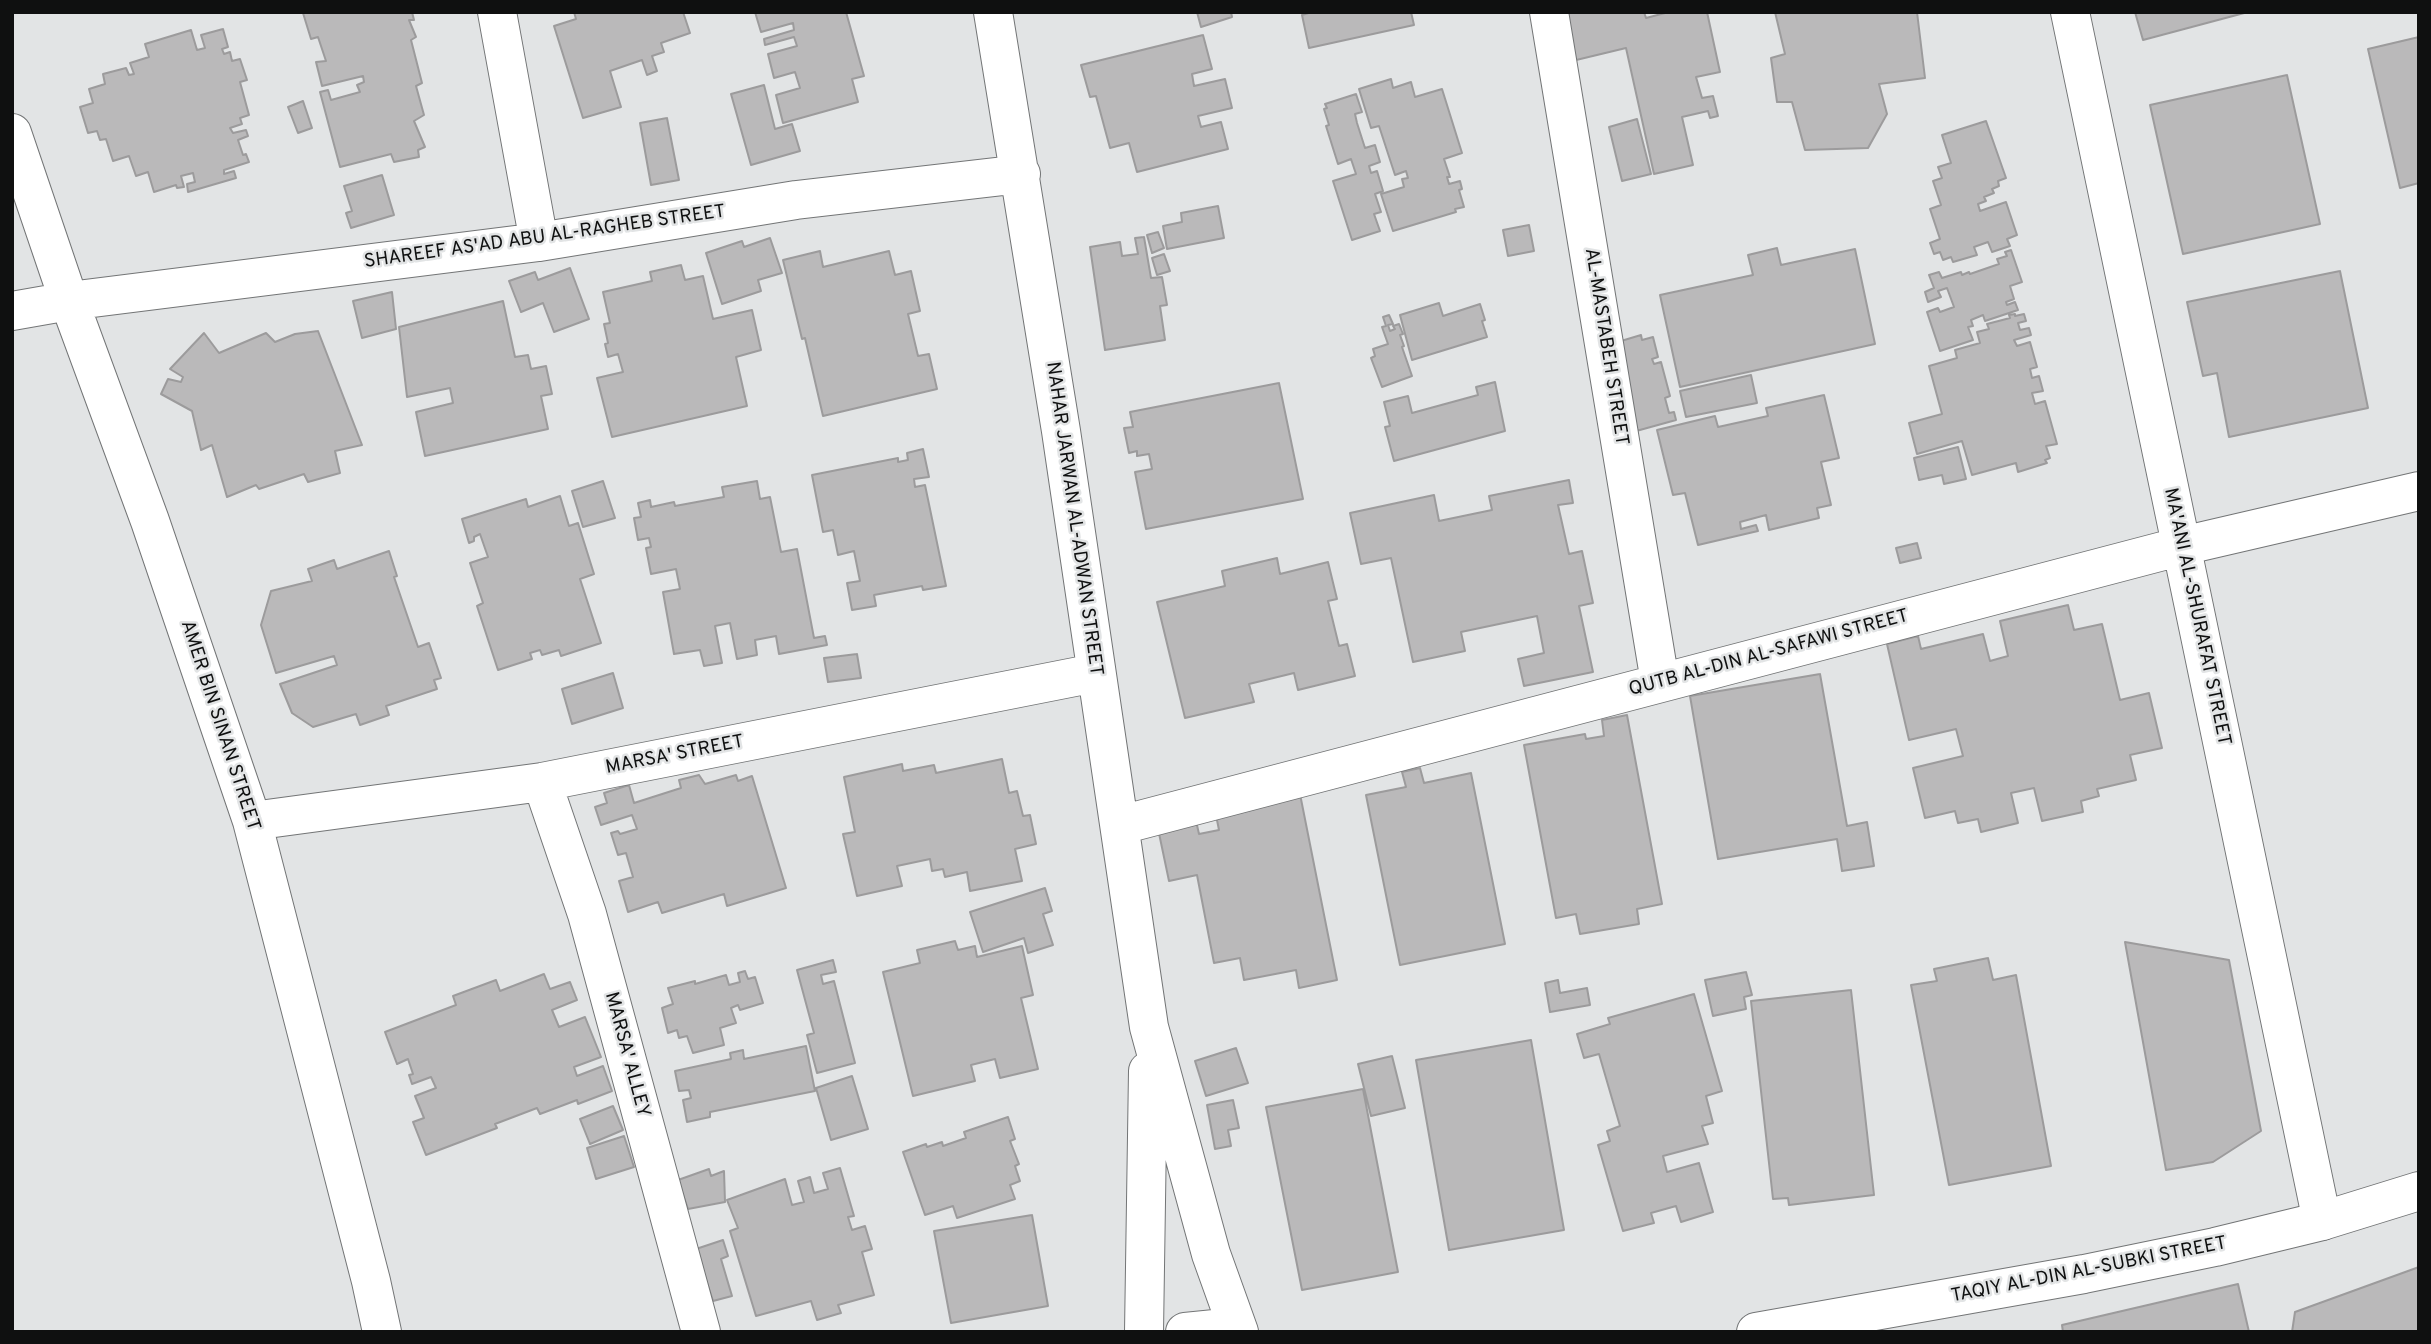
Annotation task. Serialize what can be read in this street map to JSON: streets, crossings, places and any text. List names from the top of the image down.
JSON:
{
  "streets": {
    "street": [
      "SHAREEF AS'AD ABU AL-RAGHEB STREET",
      "AL-MASTABEH STREET",
      "NAHAR JARWAN AL-ADWAN STREET",
      "MA'ANI AL-SHURAFAT STREET",
      "QUTB AL-DIN AL-SAFAWI STREET",
      "AMER BIN SINAN STREET",
      "MARSA' STREET",
      "MARSA' ALLEY",
      "TAQIY AL-DIN AL-SUBKI STREET"
    ]
  },
  "crossings": [
    ["SHAREEF AS'AD ABU AL-RAGHEB STREET", "NAHAR JARWAN AL-ADWAN STREET"],
    ["SHAREEF AS'AD ABU AL-RAGHEB STREET", "AMER BIN SINAN STREET"],
    ["AL-MASTABEH STREET", "QUTB AL-DIN AL-SAFAWI STREET"],
    ["NAHAR JARWAN AL-ADWAN STREET", "QUTB AL-DIN AL-SAFAWI STREET"],
    ["NAHAR JARWAN AL-ADWAN STREET", "MARSA' STREET"],
    ["MA'ANI AL-SHURAFAT STREET", "QUTB AL-DIN AL-SAFAWI STREET"],
    ["MA'ANI AL-SHURAFAT STREET", "TAQIY AL-DIN AL-SUBKI STREET"],
    ["AMER BIN SINAN STREET", "MARSA' STREET"],
    ["MARSA' STREET", "MARSA' ALLEY"]
  ]
}
